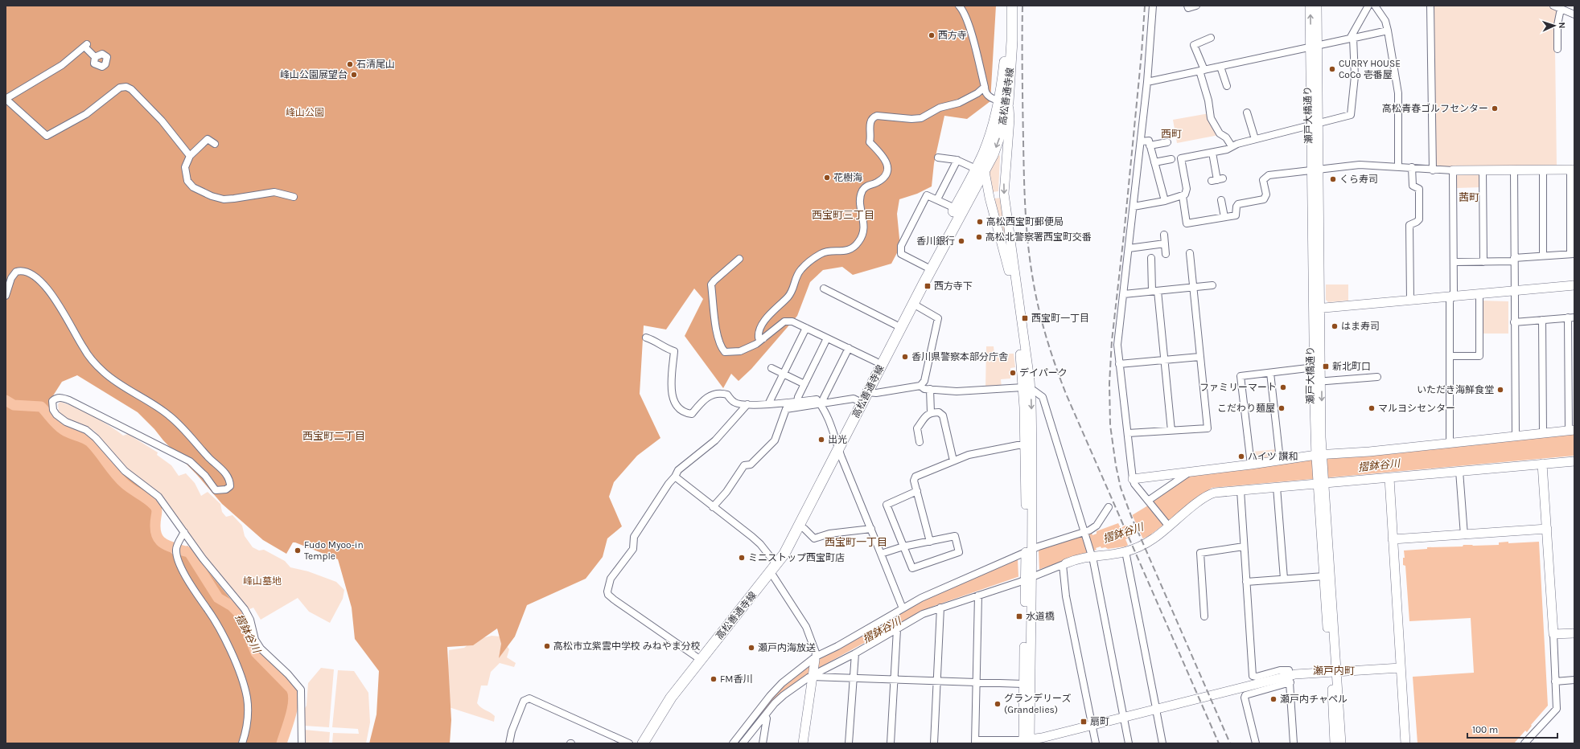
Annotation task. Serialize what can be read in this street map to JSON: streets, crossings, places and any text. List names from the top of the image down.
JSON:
{
  "streets": {
    "main road": ["高松善通寺線"],
    "street": ["瀬戸大橋通り"]
  },
  "districts": [
    "西町",
    "茜町",
    "西宝町三丁目",
    "西宝町二丁目",
    "西宝町一丁目",
    "瀬戸内町"
  ],
  "water": ["摺鉢谷川"],
  "parks": ["峰山公園", "峰山墓地"],
  "places": {
    "other": [
      "西方寺",
      "石清尾山",
      "CURRY HOUSE CoCo 壱番屋",
      "峰山公園展望台",
      "高松青春ゴルフセンター",
      "花樹海",
      "くら寿司",
      "高松西宝町郵便局",
      "高松北警察署西宝町交番",
      "香川銀行",
      "はま寿司",
      "香川県警察本部分庁舎",
      "デイパーク",
      "ファミリーマート",
      "いただき海鮮食堂",
      "こだわり麺屋",
      "マルヨシセンター",
      "出光",
      "ハイツ 讃和",
      "Fudo Myoo-in Temple",
      "ミニストップ西宝町店",
      "高松市立紫雲中学校 みねやま分校",
      "瀬戸内海放送",
      "FM香川",
      "瀬戸内チャペル",
      "グランデリーズ (Grandelies)"
    ],
    "transit": [
      "西方寺下",
      "西宝町一丁目",
      "新北町口",
      "水道橋",
      "扇町"
    ]
  },
  "scale_bar": "100 m",
  "north": "right"
}
